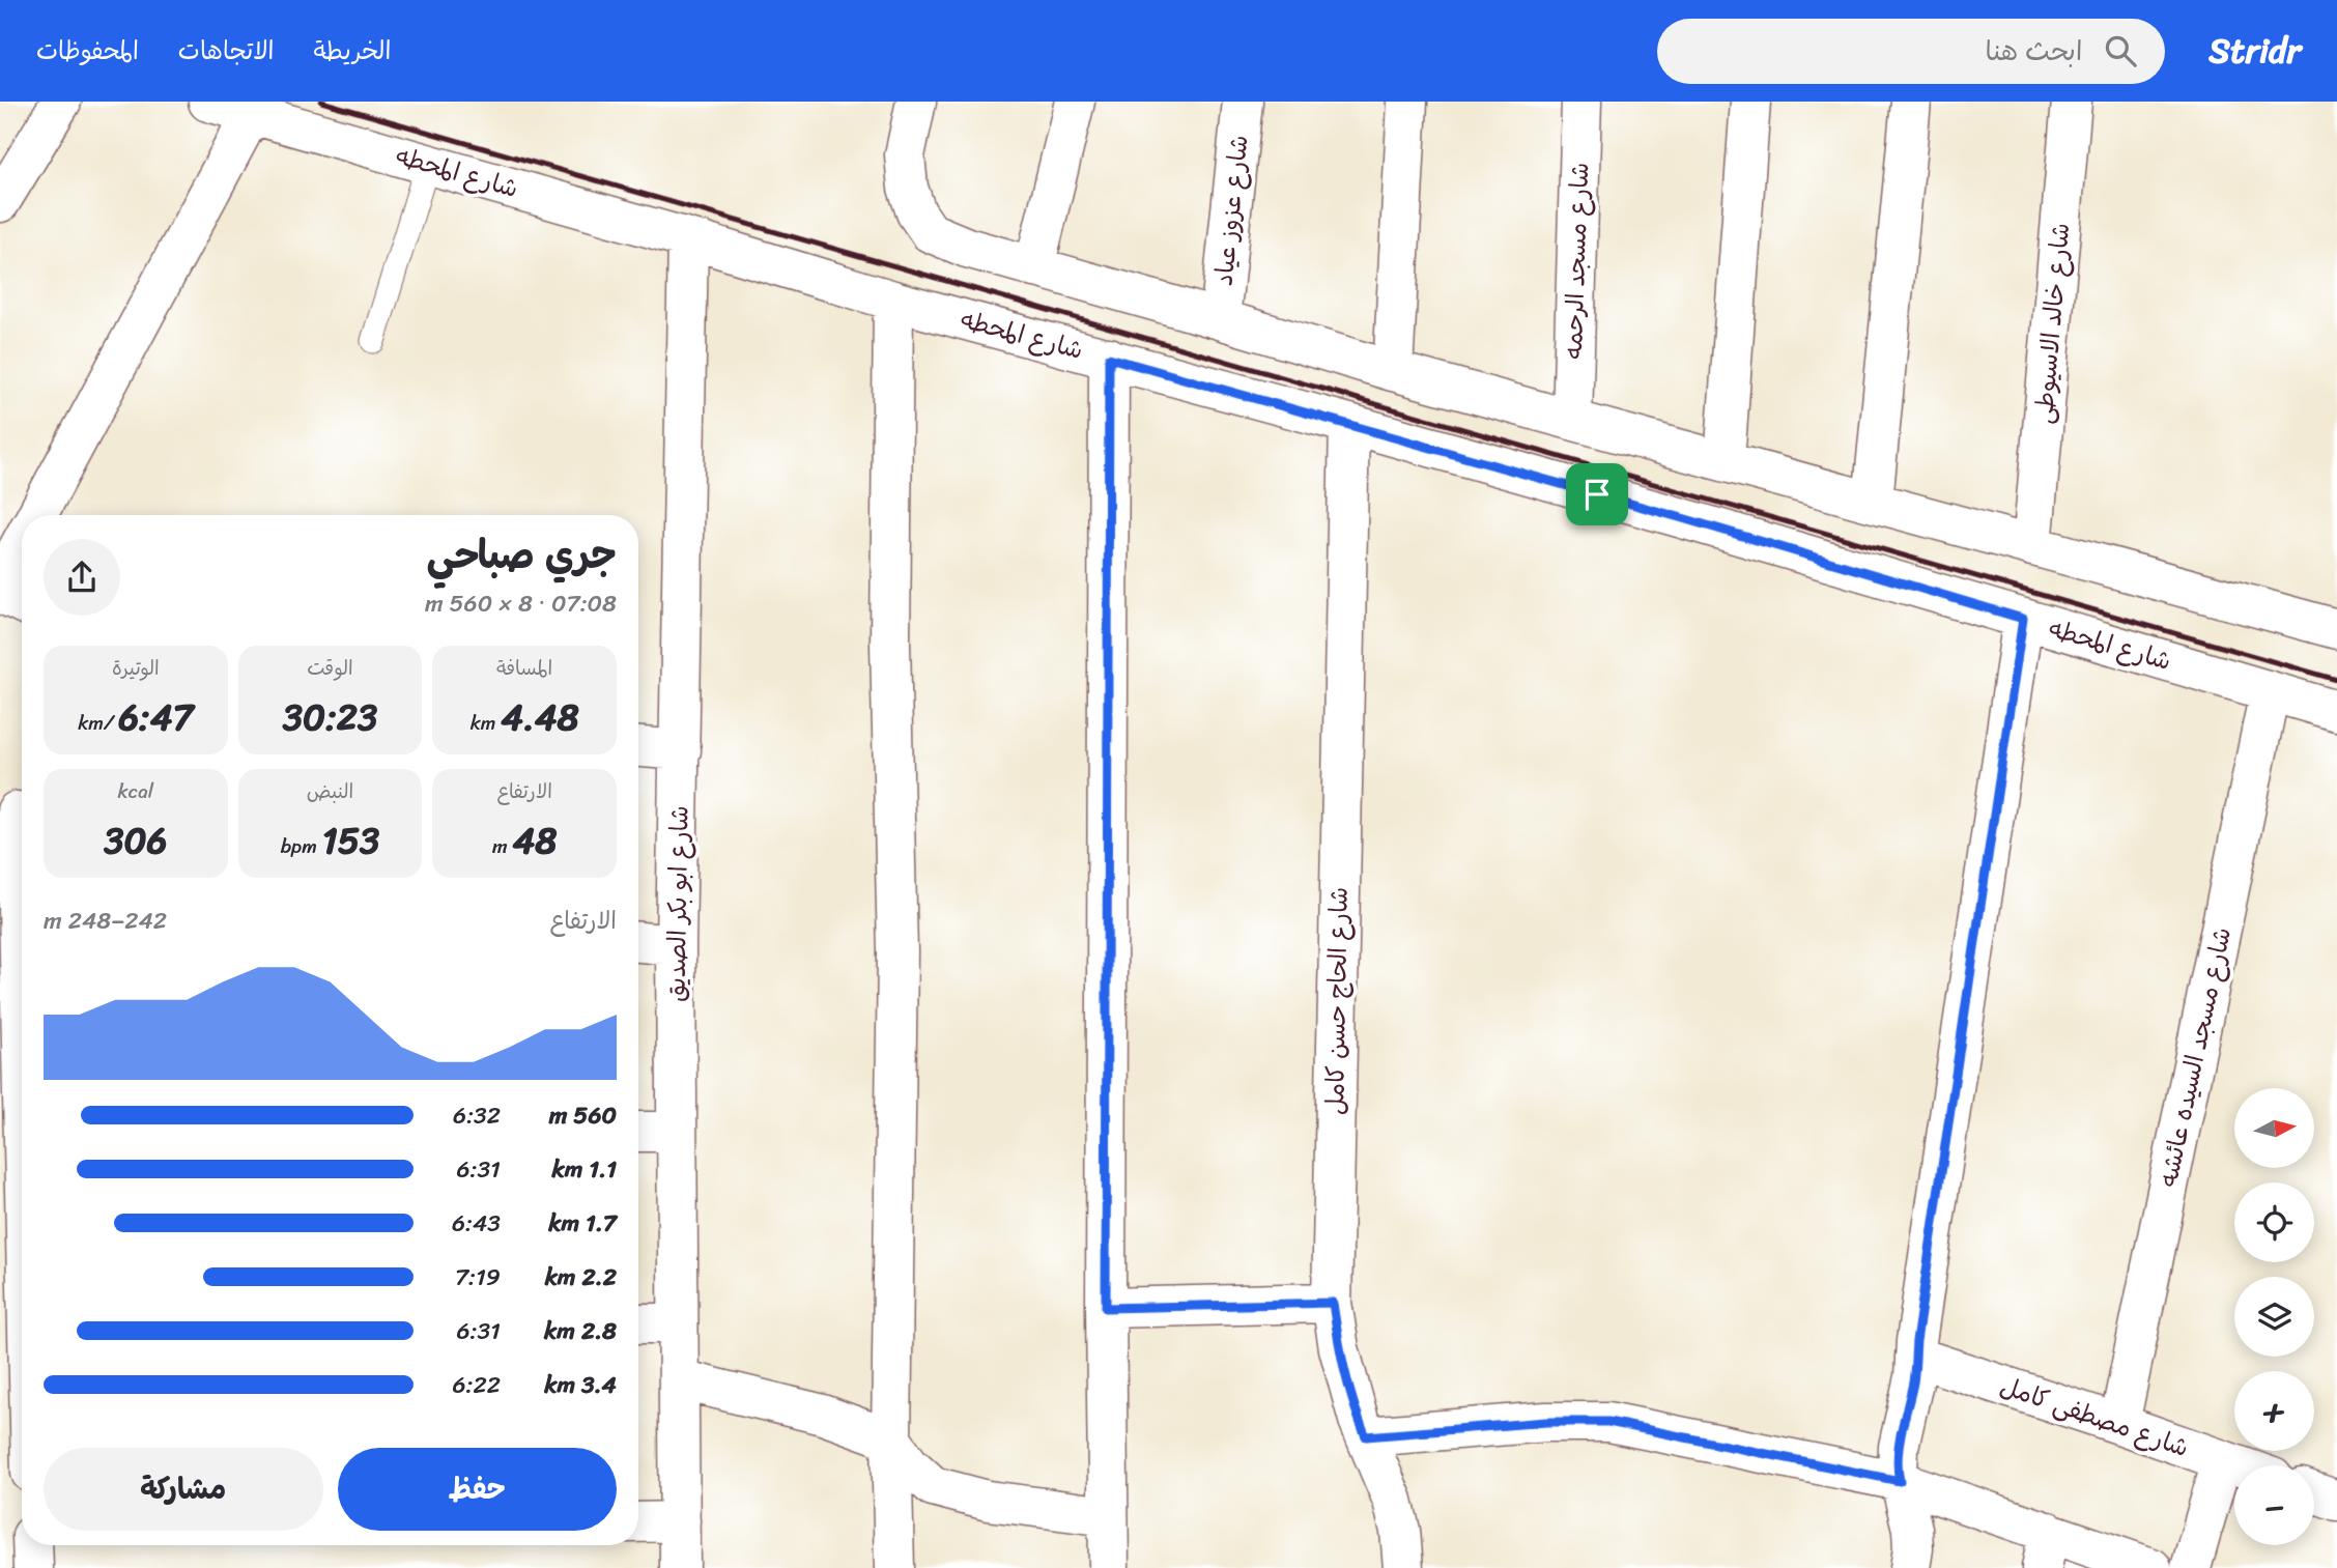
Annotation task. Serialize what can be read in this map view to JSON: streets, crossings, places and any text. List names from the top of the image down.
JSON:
{
  "streets": {
    "street": [
      "شارع المحطه",
      "شارع عزوز عياد",
      "شارع مسجد الرحمه",
      "شارع خالد الاسيوطى",
      "شارع ابو بكر الصديق",
      "شارع الحاج حسن كامل",
      "شارع مسجد السيده عائشه",
      "شارع مصطفى كامل"
    ]
  },
  "crossings": [
    ["شارع المحطه", "شارع ابو بكر الصديق"],
    ["شارع المحطه", "شارع الحاج حسن كامل"],
    ["شارع المحطه", "شارع مسجد السيده عائشه"],
    ["شارع مسجد السيده عائشه", "شارع مصطفى كامل"]
  ],
  "north": "right",
  "page": {
    "header": "Stridr",
    "search": "ابحث هنا",
    "nav": ["الخريطة", "الاتجاهات", "المحفوظات"],
    "heading": ["جري صباحي", "07:08 · 8 × 560 m"],
    "stats": [
      ["المسافة", "4.48 km"],
      ["الوقت", "30:23"],
      ["الوتيرة", "6:47 /km"],
      ["الارتفاع", "48 m"],
      ["النبض", "153 bpm"],
      ["kcal", "306"]
    ],
    "chart": ["الارتفاع", "242–248 m"],
    "map_buttons": ["+", "−"],
    "list": [
      {
        "name": "560 m",
        "note": "6:32"
      },
      {
        "name": "1.1 km",
        "note": "6:31"
      },
      {
        "name": "1.7 km",
        "note": "6:43"
      },
      {
        "name": "2.2 km",
        "note": "7:19"
      },
      {
        "name": "2.8 km",
        "note": "6:31"
      },
      {
        "name": "3.4 km",
        "note": "6:22"
      }
    ],
    "buttons": ["حفظ", "مشاركة"]
  }
}
